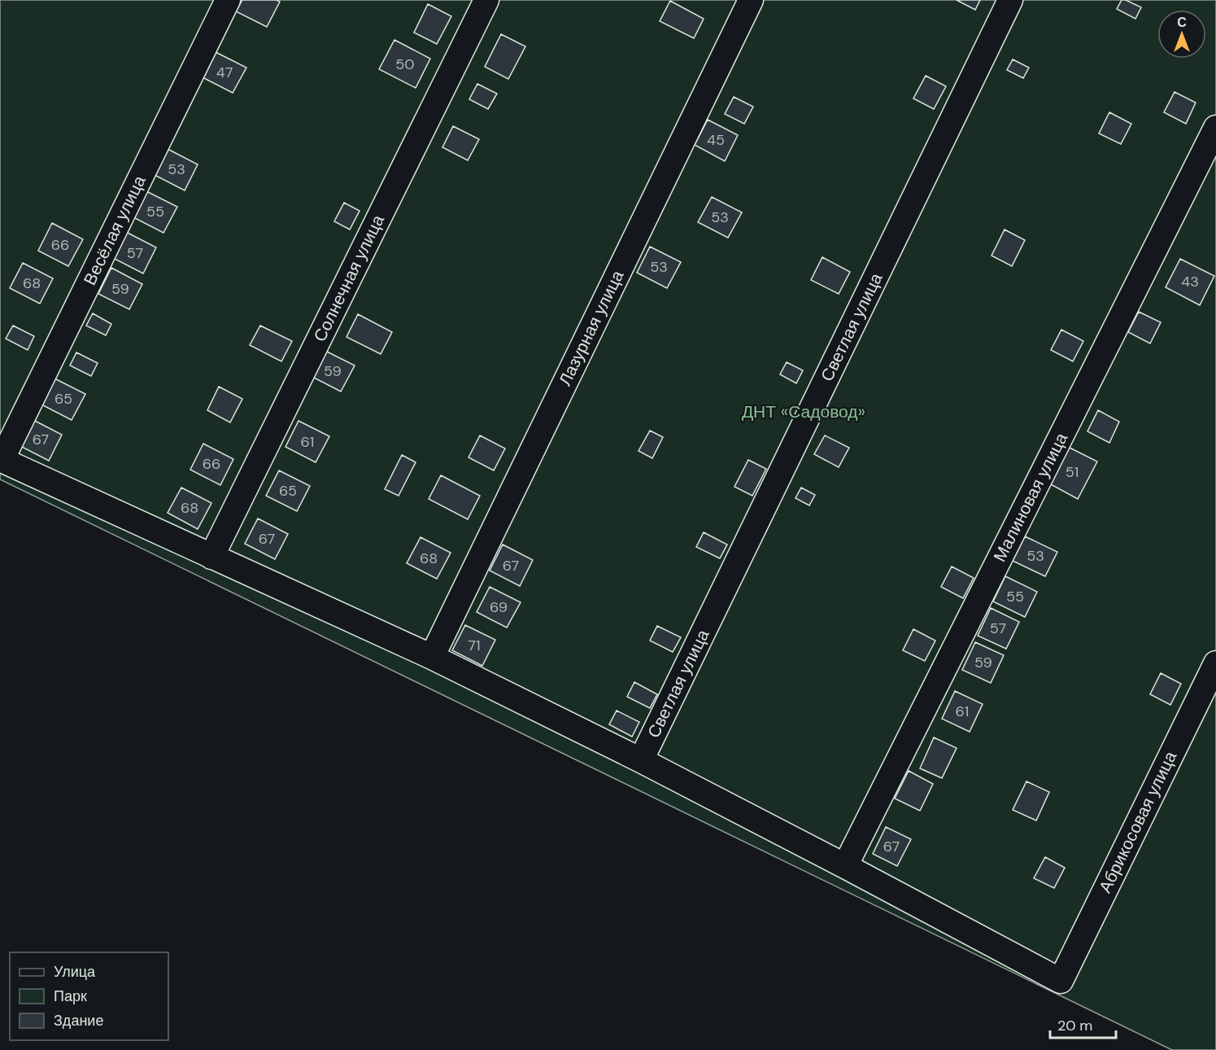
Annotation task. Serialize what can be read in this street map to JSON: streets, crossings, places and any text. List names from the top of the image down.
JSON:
{
  "streets": {
    "street": [
      "Весёлая улица",
      "Солнечная улица",
      "Светлая улица",
      "Лазурная улица",
      "Малиновая улица",
      "Абрикосовая улица"
    ]
  },
  "crossings": [
    ["Малиновая улица", "Абрикосовая улица"]
  ],
  "parks": ["ДНТ «Садовод»"],
  "house_numbers": [
    "50",
    "47",
    "45",
    "53",
    "55",
    "53",
    "66",
    "57",
    "53",
    "43",
    "68",
    "59",
    "59",
    "65",
    "67",
    "61",
    "66",
    "51",
    "65",
    "68",
    "67",
    "53",
    "68",
    "67",
    "55",
    "69",
    "57",
    "71",
    "59",
    "61",
    "67"
  ],
  "legend": ["Улица", "Парк", "Здание"],
  "scale_bar": "20 m",
  "north": "top"
}
